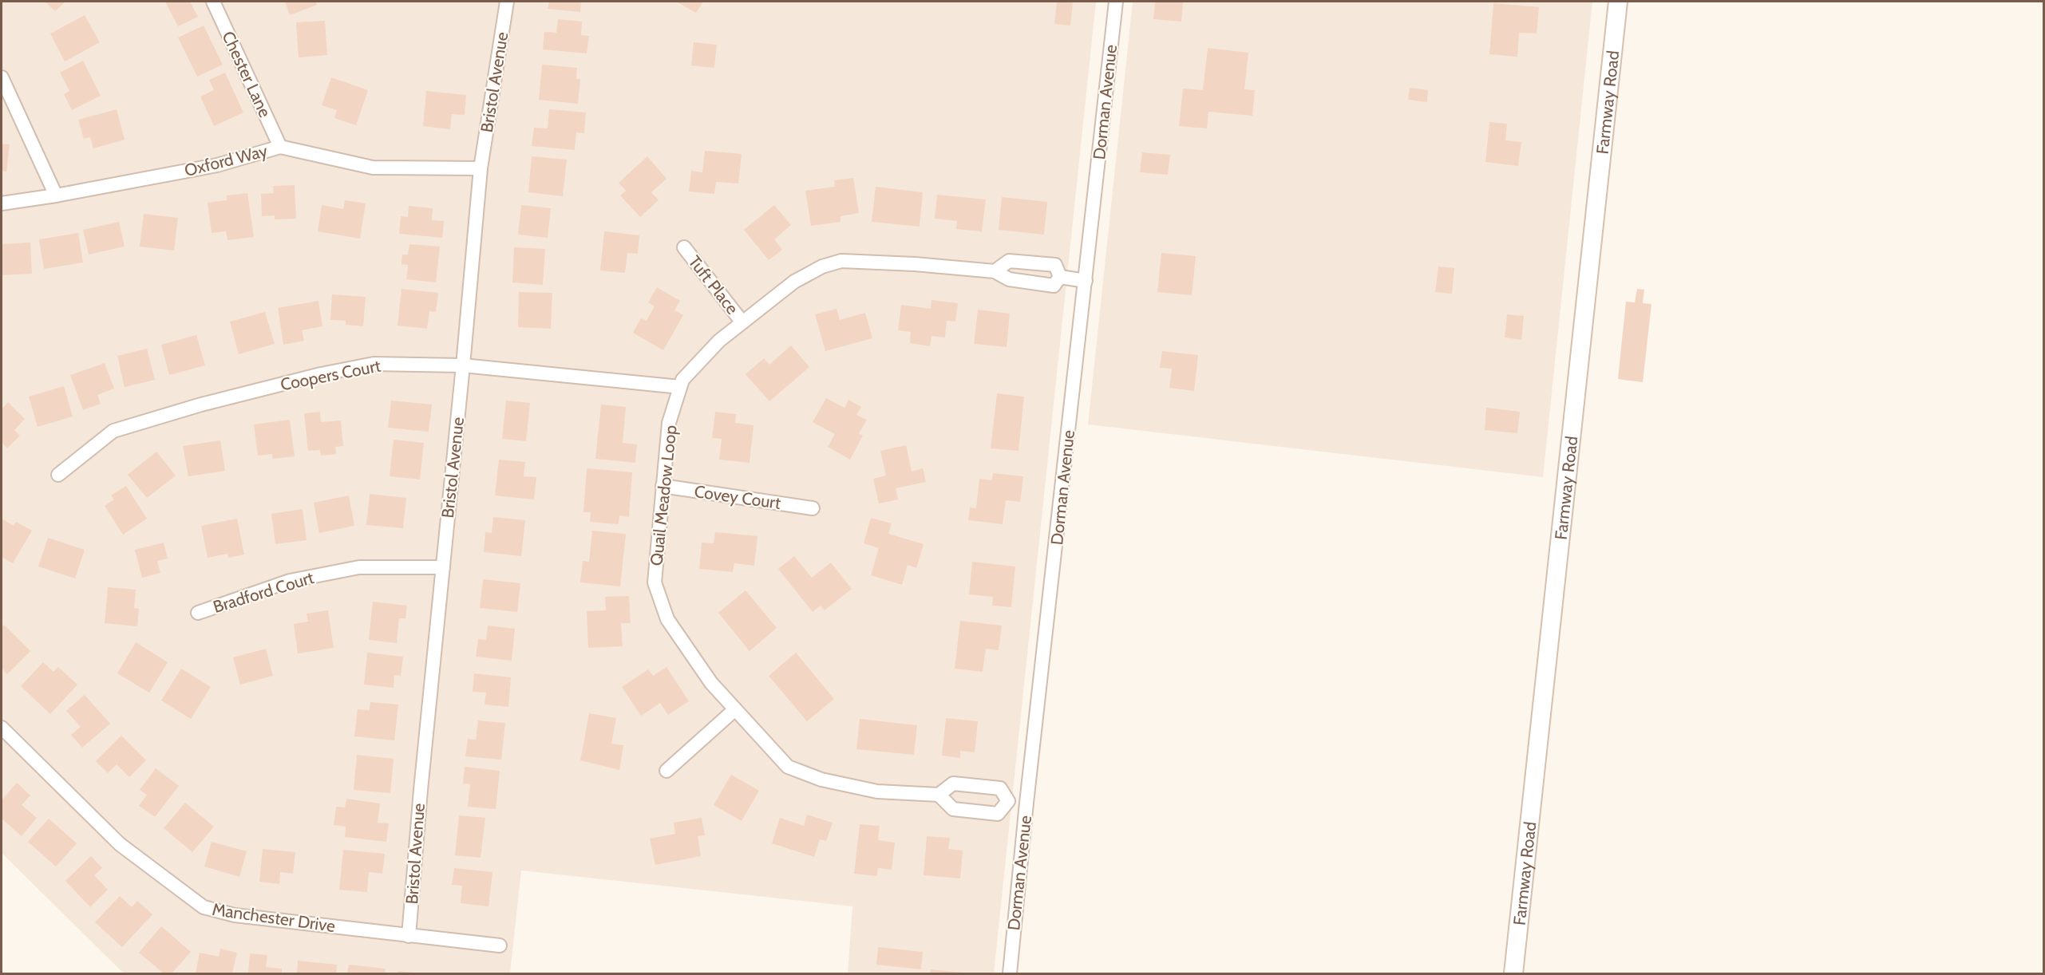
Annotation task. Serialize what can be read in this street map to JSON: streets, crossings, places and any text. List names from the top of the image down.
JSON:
{
  "streets": {
    "main road": ["Farmway Road"],
    "street": [
      "Chester Lane",
      "Bristol Avenue",
      "Dorman Avenue",
      "Oxford Way",
      "Tuft Place",
      "Coopers Court",
      "Quail Meadow Loop",
      "Covey Court",
      "Bradford Court",
      "Manchester Drive"
    ]
  },
  "crossings": [
    ["Chester Lane", "Oxford Way"],
    ["Bristol Avenue", "Oxford Way"],
    ["Bristol Avenue", "Coopers Court"],
    ["Bristol Avenue", "Bradford Court"],
    ["Bristol Avenue", "Manchester Drive"],
    ["Dorman Avenue", "Quail Meadow Loop"],
    ["Tuft Place", "Quail Meadow Loop"],
    ["Coopers Court", "Quail Meadow Loop"],
    ["Quail Meadow Loop", "Covey Court"]
  ]
}
